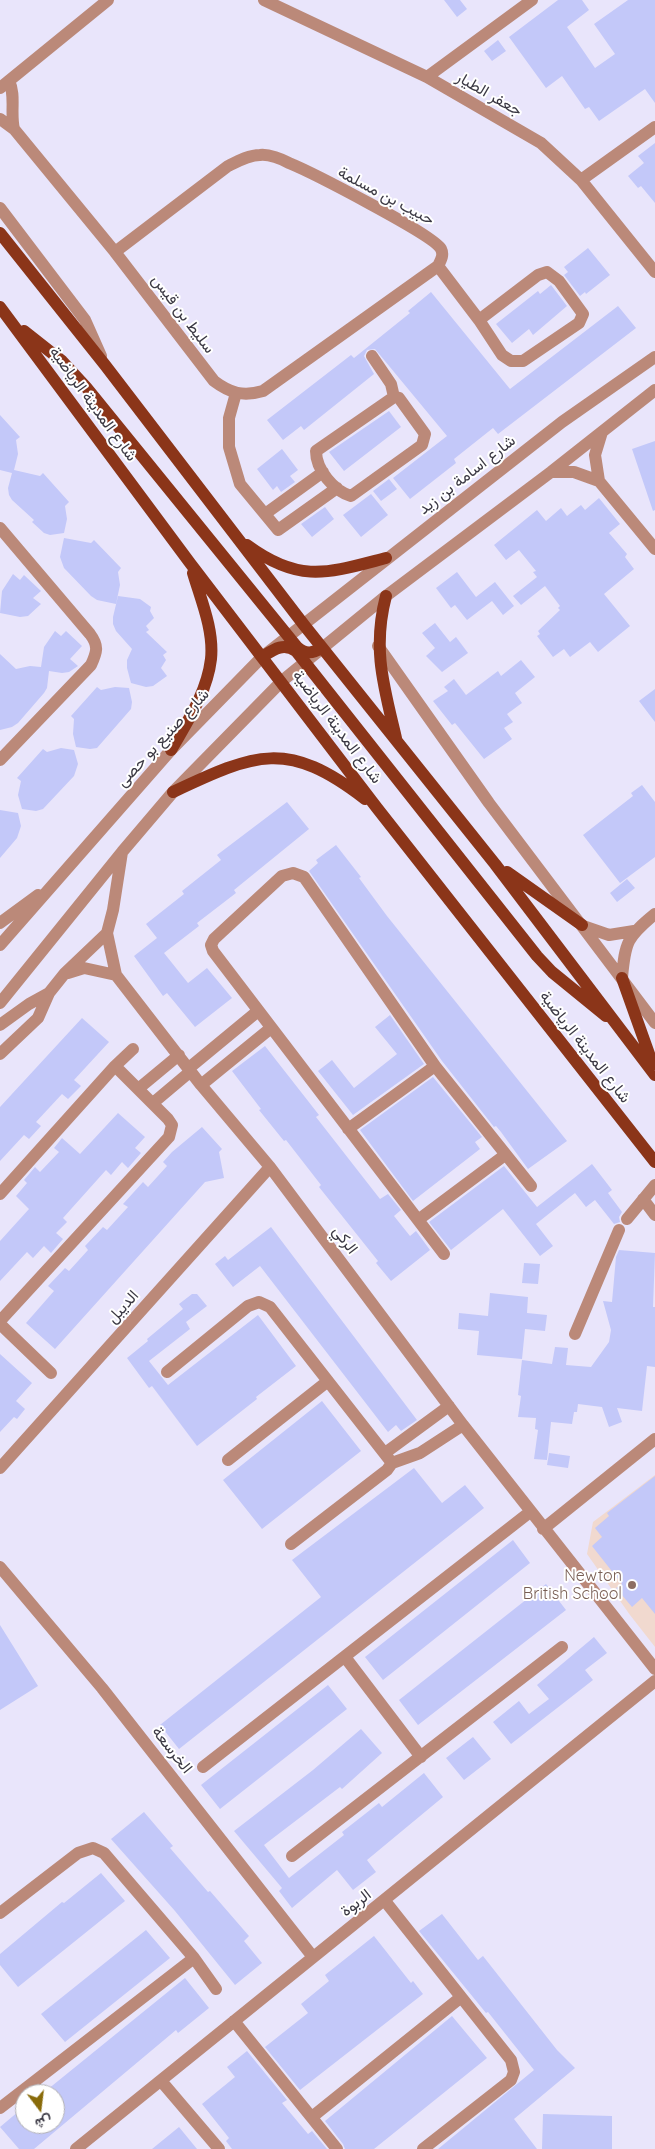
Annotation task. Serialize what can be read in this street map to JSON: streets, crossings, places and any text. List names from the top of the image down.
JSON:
{
  "streets": {
    "main road": ["شارع المدينة الرياضية"],
    "street": [
      "جعفر الطيار",
      "حبيب بن مسلمة",
      "سليط بن قيس",
      "شارع اسامة بن زيد",
      "شارع صنيع بو حصى",
      "الركي",
      "الديبل",
      "الخرسعة",
      "الربوة"
    ]
  },
  "crossings": [
    ["حبيب بن مسلمة", "سليط بن قيس"],
    ["شارع المدينة الرياضية", "شارع اسامة بن زيد"],
    ["شارع المدينة الرياضية", "شارع صنيع بو حصى"],
    ["شارع اسامة بن زيد", "شارع صنيع بو حصى"],
    ["الركي", "الديبل"],
    ["الخرسعة", "الربوة"]
  ],
  "places": ["Newton British School"],
  "north": "bottom"
}
